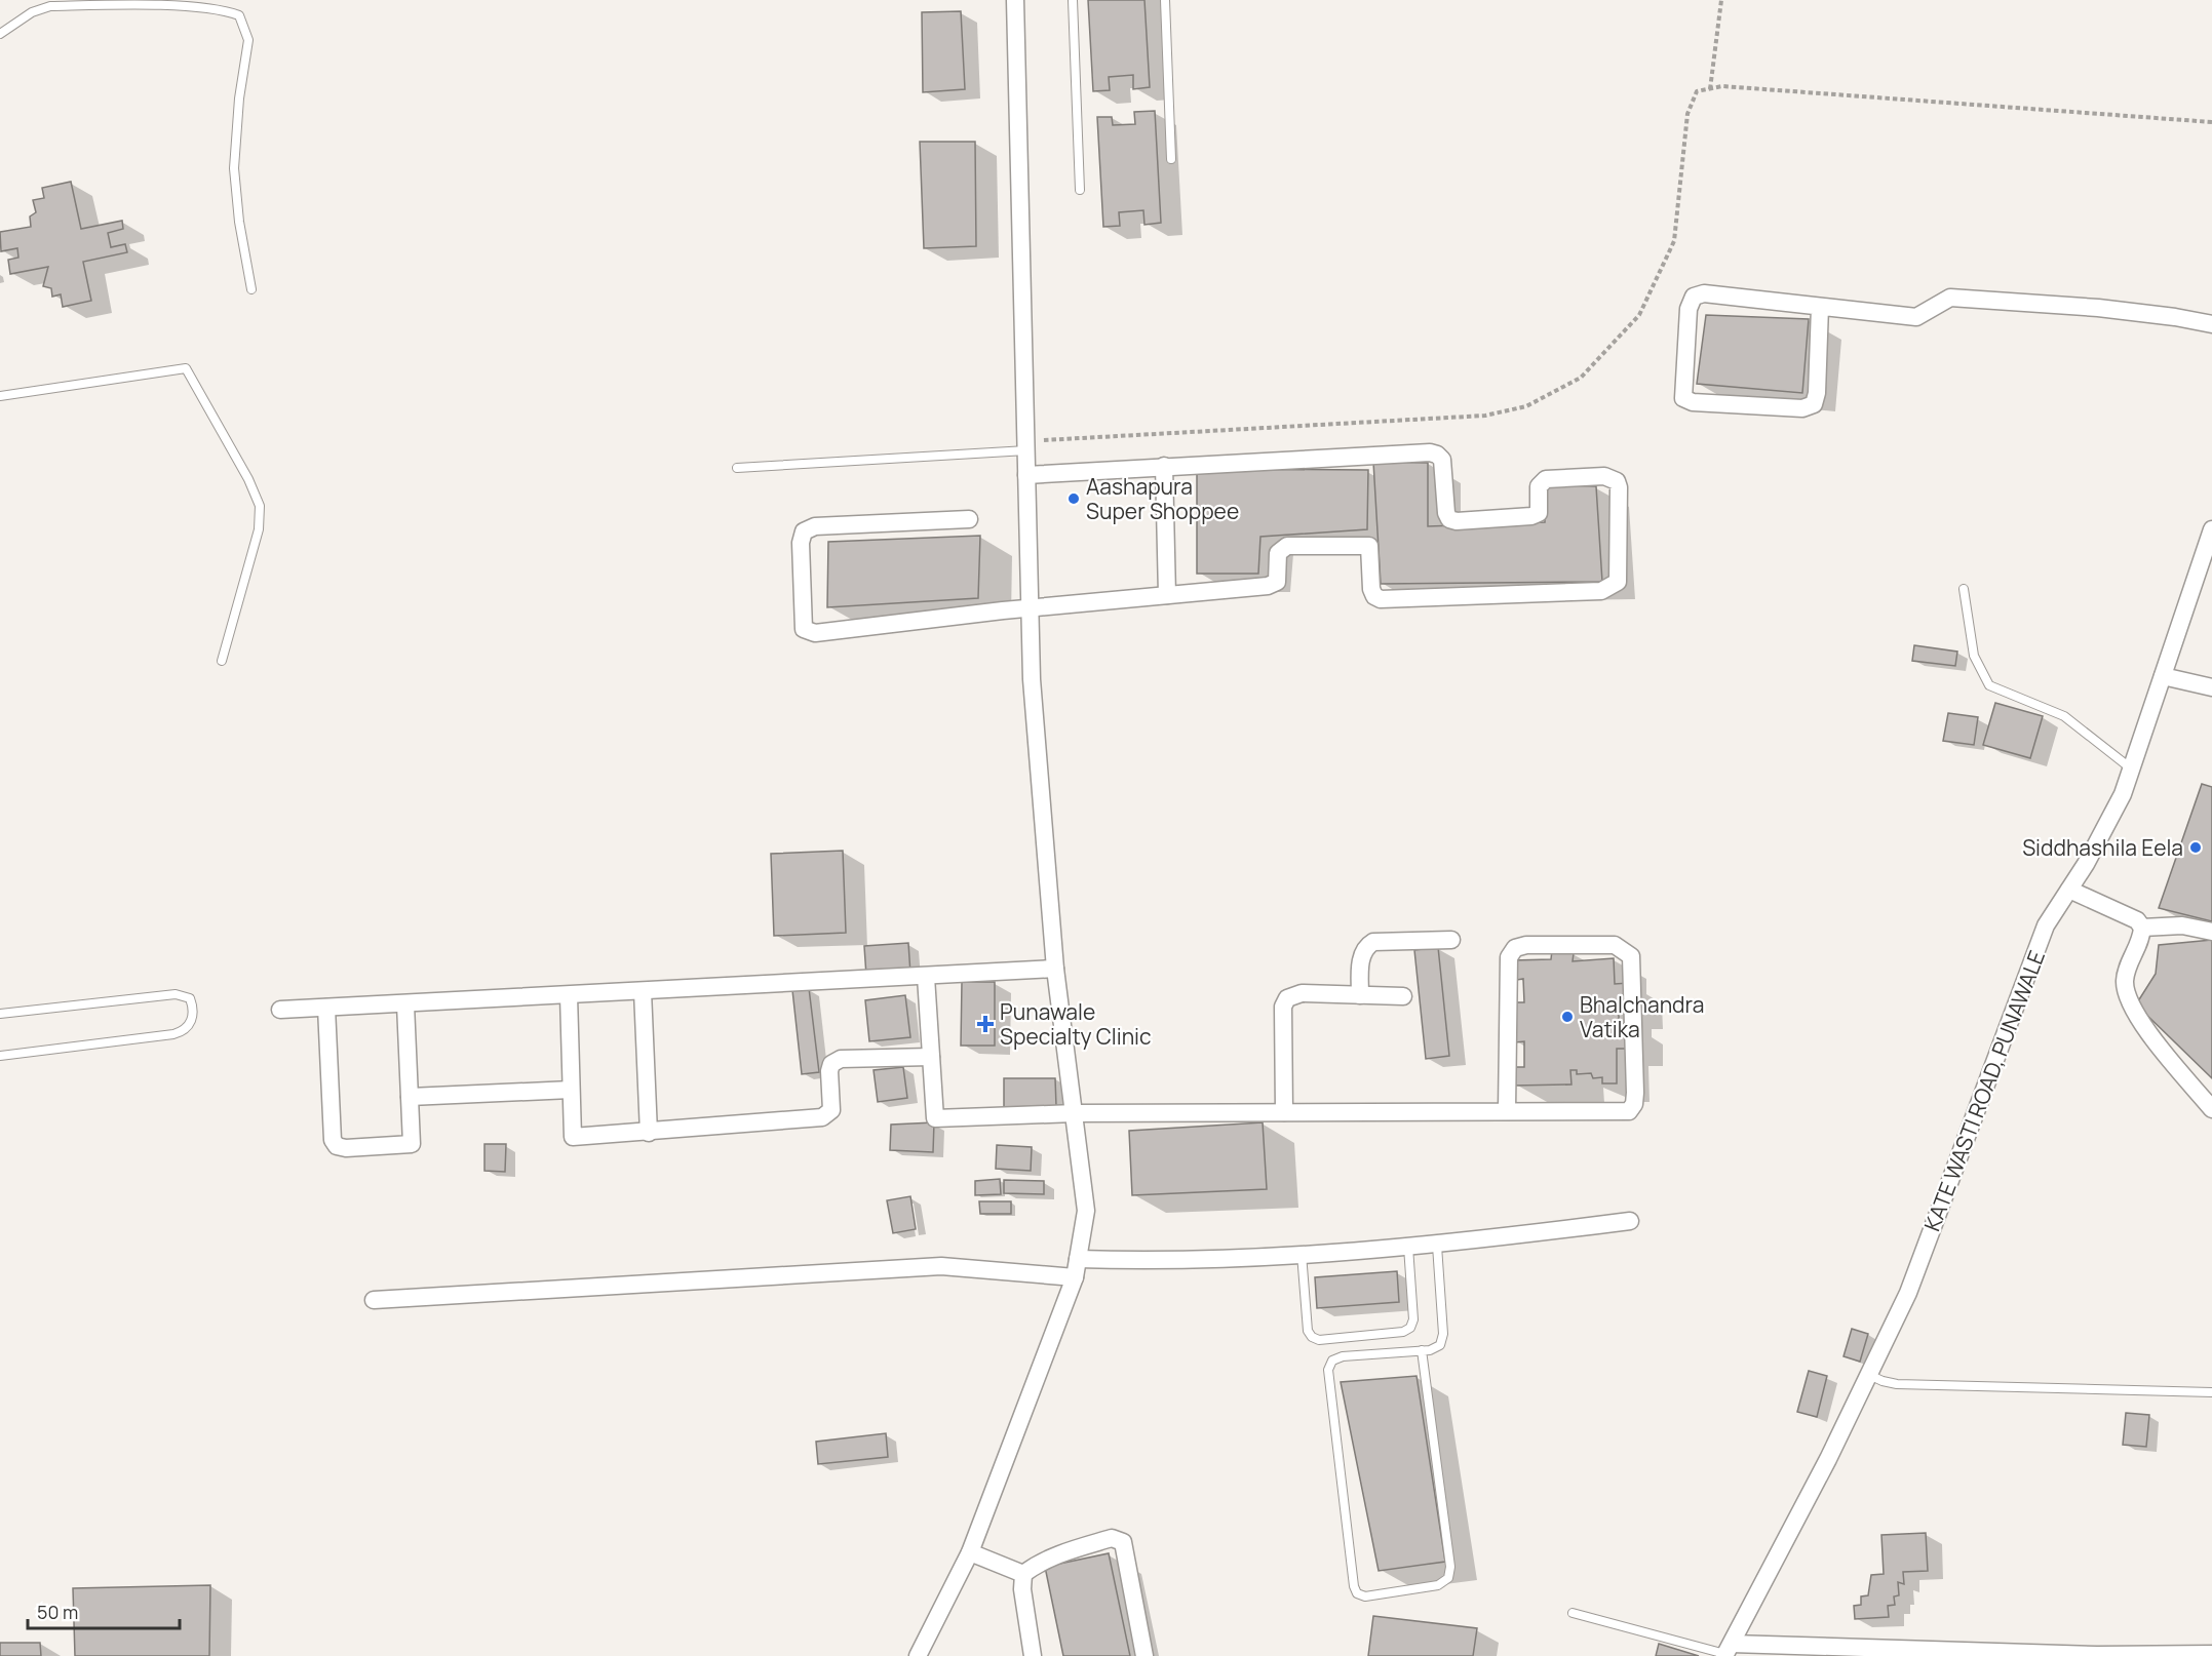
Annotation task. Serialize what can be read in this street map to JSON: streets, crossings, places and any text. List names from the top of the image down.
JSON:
{
  "streets": {
    "street": ["KATE WASTI ROAD, PUNAWALE"]
  },
  "places": {
    "other": ["Aashapura Super Shoppee", "Siddhashila Eela", "Bhalchandra Vatika"],
    "health": ["Punawale Specialty Clinic"]
  },
  "scale_bar": "50 m"
}
